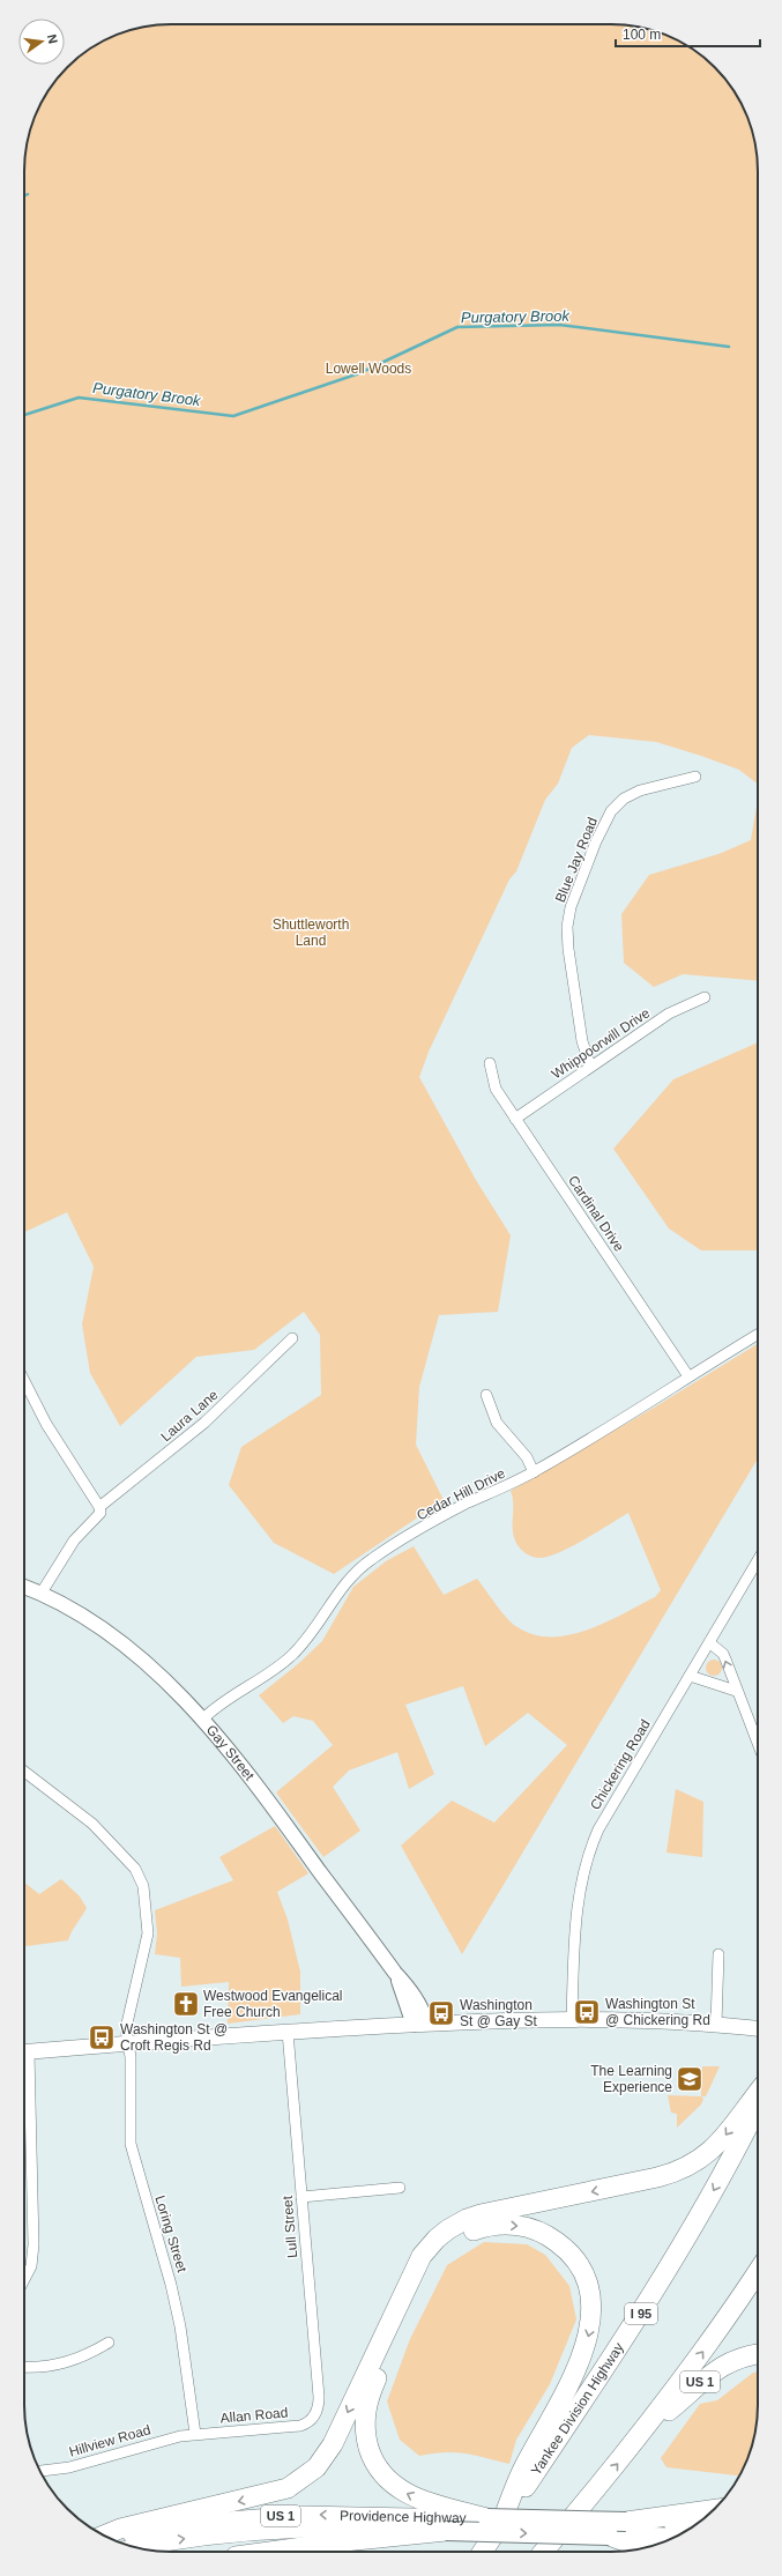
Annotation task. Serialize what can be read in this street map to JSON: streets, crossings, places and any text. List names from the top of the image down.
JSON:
{
  "streets": {
    "highway": [
      "I 95",
      "US 1",
      "Yankee Division Highway",
      "Providence Highway"
    ],
    "street": [
      "Blue Jay Road",
      "Whippoorwill Drive",
      "Cardinal Drive",
      "Laura Lane",
      "Cedar Hill Drive",
      "Gay Street",
      "Chickering Road",
      "Lull Street",
      "Loring Street",
      "Allan Road",
      "Hillview Road"
    ]
  },
  "crossings": [
    ["Blue Jay Road", "Whippoorwill Drive"],
    ["Whippoorwill Drive", "Cardinal Drive"],
    ["Cardinal Drive", "Cedar Hill Drive"],
    ["Laura Lane", "Gay Street"],
    ["Cedar Hill Drive", "Gay Street"],
    ["Lull Street", "Allan Road"],
    ["Loring Street", "Allan Road"],
    ["Loring Street", "Hillview Road"],
    ["Allan Road", "Hillview Road"]
  ],
  "water": ["Purgatory Brook"],
  "parks": ["Lowell Woods", "Shuttleworth Land"],
  "places": {
    "church": ["Westwood Evangelical Free Church"],
    "bus stop": ["Washington St @ Chickering Rd", "Washington St @ Gay St", "Washington St @ Croft Regis Rd"],
    "school or university": ["The Learning Experience"]
  },
  "scale_bar": "100 m",
  "north": "right"
}
